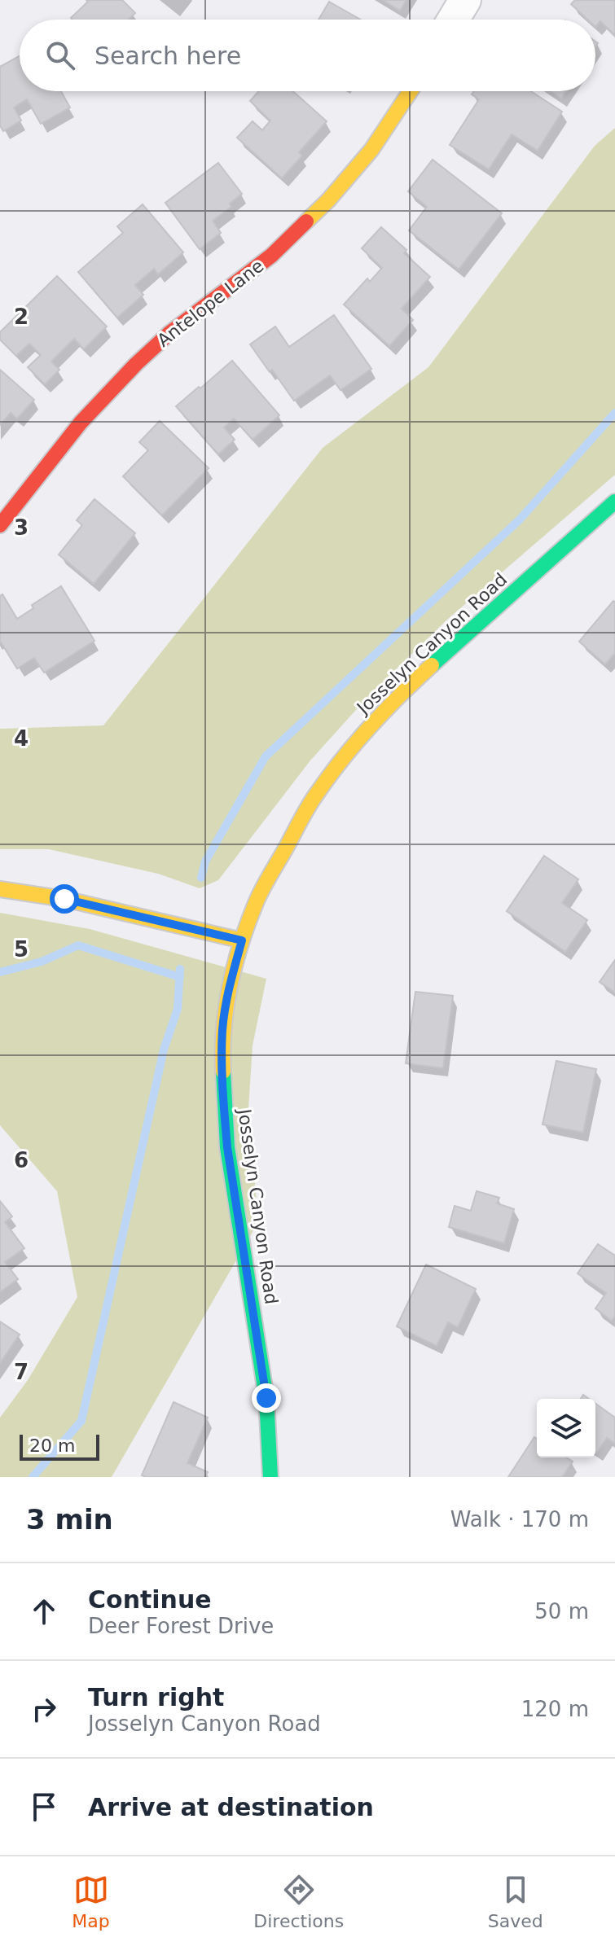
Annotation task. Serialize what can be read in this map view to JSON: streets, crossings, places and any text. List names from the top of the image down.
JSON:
{
  "streets": {
    "street": ["Antelope Lane", "Josselyn Canyon Road"]
  },
  "scale_bar": "20 m",
  "page": {
    "search": "Search here",
    "scale": "20 m",
    "heading": ["3 min", "Walk · 170 m"],
    "list": [
      ["Continue", "Deer Forest Drive", "50 m"],
      ["Turn right", "Josselyn Canyon Road", "120 m"],
      "Arrive at destination"
    ],
    "nav": ["Map", "Directions", "Saved"]
  },
  "grid": {
    "rows": [
      "2",
      "3",
      "4",
      "5",
      "6",
      "7"
    ]
  }
}
